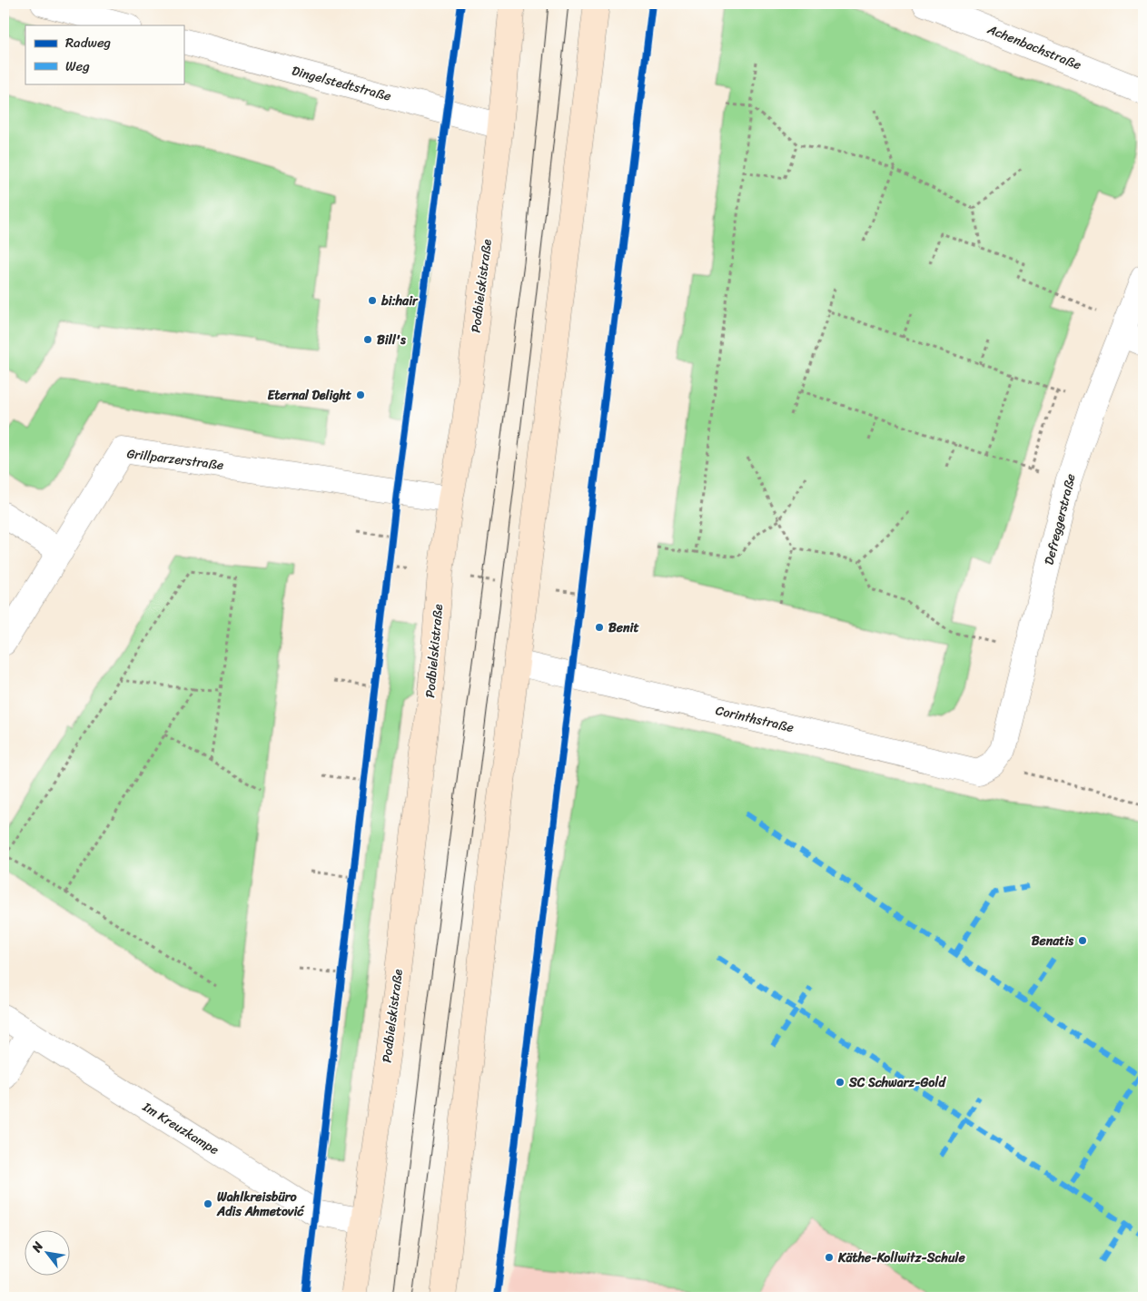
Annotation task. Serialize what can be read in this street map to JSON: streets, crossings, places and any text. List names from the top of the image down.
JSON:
{
  "streets": {
    "main road": ["Podbielskistraße"],
    "street": [
      "Achenbachstraße",
      "Dingelstedtstraße",
      "Grillparzerstraße",
      "Defreggerstraße",
      "Corinthstraße",
      "Im Kreuzkampe"
    ]
  },
  "crossings": [
    ["Dingelstedtstraße", "Podbielskistraße"],
    ["Podbielskistraße", "Grillparzerstraße"],
    ["Podbielskistraße", "Im Kreuzkampe"],
    ["Defreggerstraße", "Corinthstraße"]
  ],
  "places": [
    "bi:hair",
    "Bill's",
    "Eternal Delight",
    "Benit",
    "Benatis",
    "SC Schwarz-Gold",
    "Wahlkreisbüro Adis Ahmetović",
    "Käthe-Kollwitz-Schule"
  ],
  "legend": ["Radweg", "Weg"],
  "north": "top left"
}
